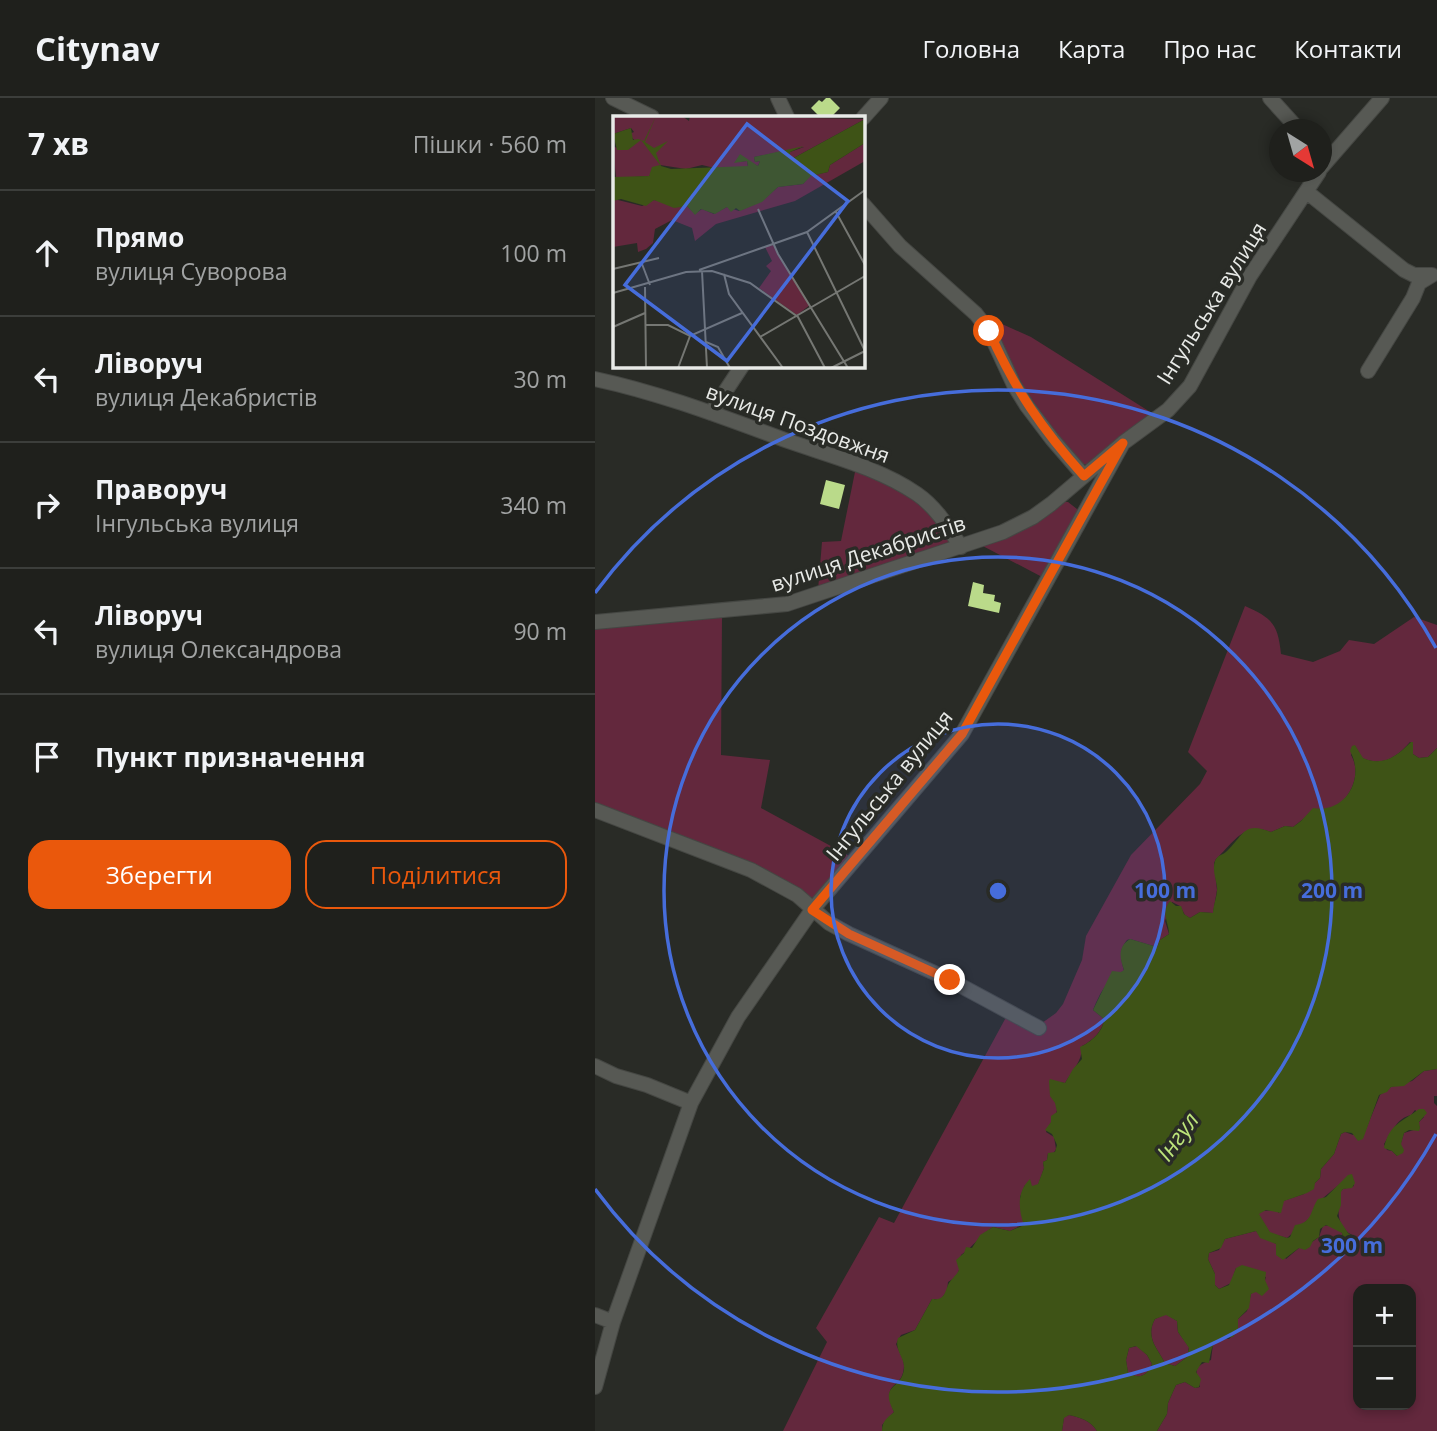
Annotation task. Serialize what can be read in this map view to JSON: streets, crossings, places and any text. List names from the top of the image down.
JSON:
{
  "streets": {
    "street": ["Інгульська вулиця", "вулиця Поздовжня", "вулиця Декабристів"]
  },
  "crossings": [
    ["Інгульська вулиця", "вулиця Декабристів"],
    ["вулиця Поздовжня", "вулиця Декабристів"]
  ],
  "water": ["Інгул"],
  "north": "bottom right",
  "page": {
    "header": "Citynav",
    "nav": [
      "Головна",
      "Карта",
      "Про нас",
      "Контакти"
    ],
    "heading": ["7 хв", "Пішки · 560 m"],
    "list": [
      ["Прямо", "вулиця Суворова", "100 m"],
      ["Ліворуч", "вулиця Декабристів", "30 m"],
      ["Праворуч", "Інгульська вулиця", "340 m"],
      ["Ліворуч", "вулиця Олександрова", "90 m"],
      "Пункт призначення"
    ],
    "buttons": ["Зберегти", "Поділитися"],
    "map_buttons": ["+", "−"]
  },
  "rings": ["100 m", "200 m", "300 m"]
}
